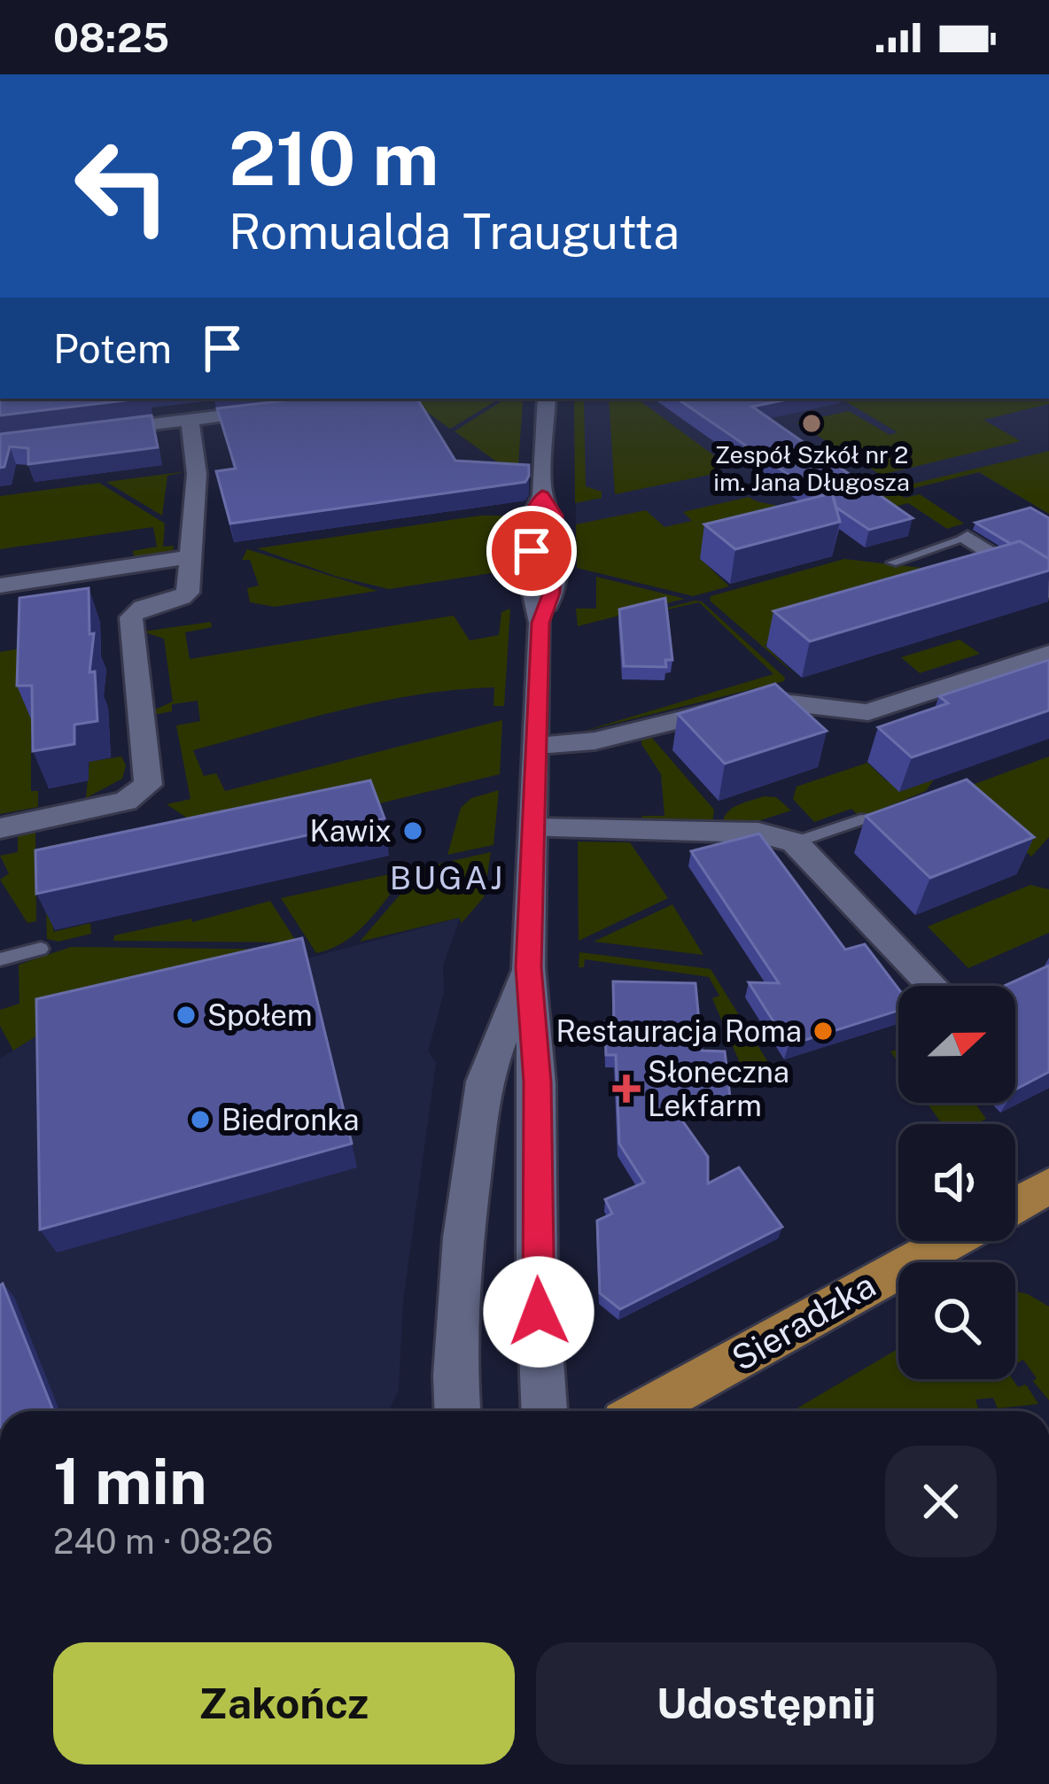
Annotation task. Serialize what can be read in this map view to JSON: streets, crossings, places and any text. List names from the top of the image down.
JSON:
{
  "streets": {
    "main road": ["Sieradzka"]
  },
  "districts": ["BUGAJ"],
  "places": {
    "other": [
      "Zespół Szkół nr 2 im. Jana Długosza",
      "Kawix",
      "Społem",
      "Restauracja Roma",
      "Biedronka"
    ],
    "health": ["Słoneczna Lekfarm"]
  },
  "north": "right",
  "page": {
    "status": "08:25",
    "turn": ["210 m", "Romualda Traugutta"],
    "then": "Potem",
    "heading": ["1 min", "240 m · 08:26"],
    "buttons": ["Zakończ", "Udostępnij"]
  }
}
